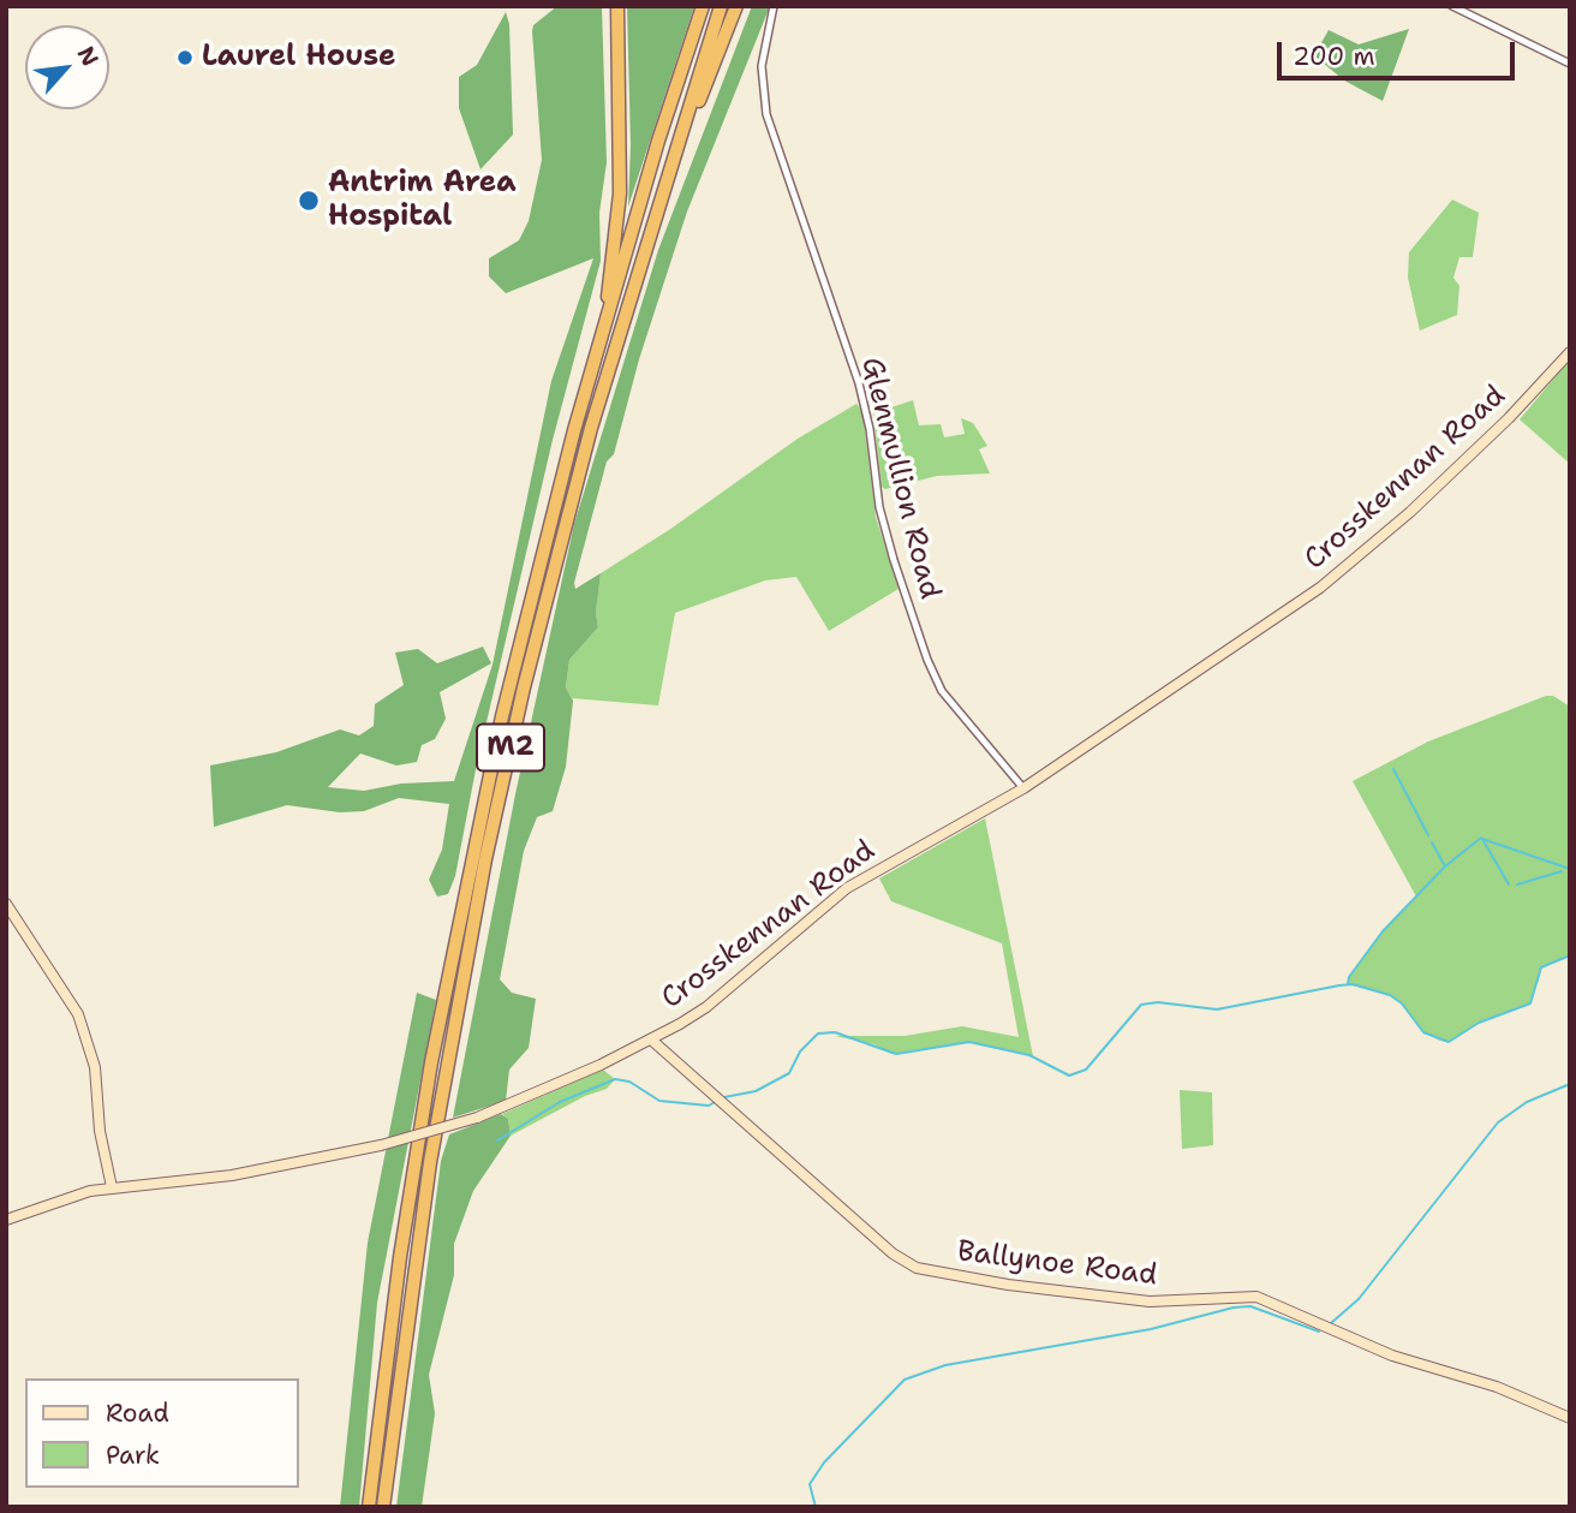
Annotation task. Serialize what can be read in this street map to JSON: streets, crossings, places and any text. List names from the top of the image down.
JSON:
{
  "streets": {
    "highway": ["M2"],
    "street": ["Glenmullion Road", "Crosskennan Road", "Ballynoe Road"]
  },
  "crossings": [
    ["Glenmullion Road", "Crosskennan Road"],
    ["Crosskennan Road", "Ballynoe Road"]
  ],
  "places": ["Laurel House", "Antrim Area Hospital"],
  "legend": ["Road", "Park"],
  "scale_bar": "200 m",
  "north": "top right"
}
